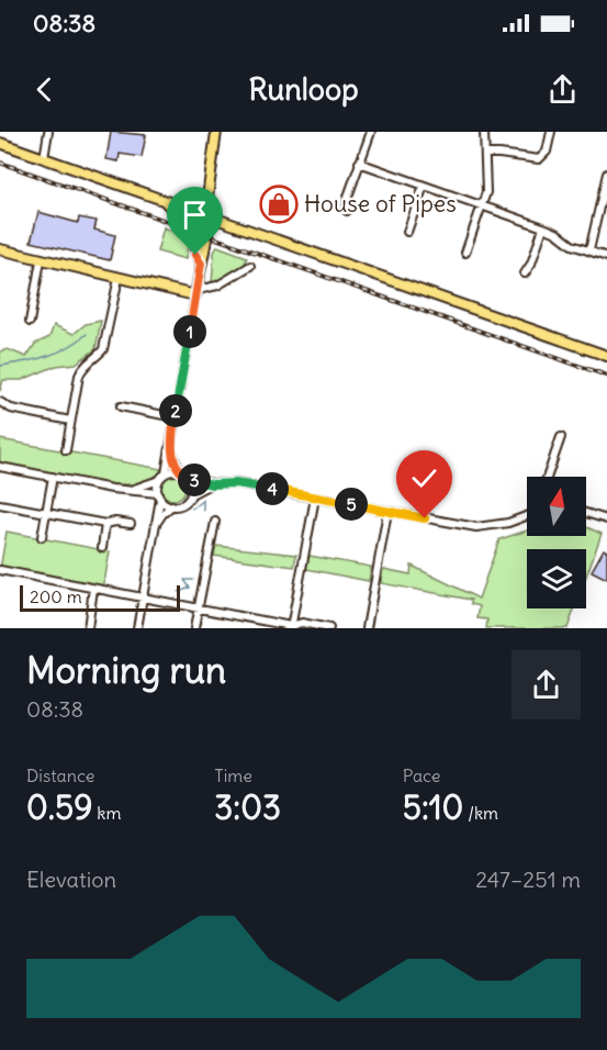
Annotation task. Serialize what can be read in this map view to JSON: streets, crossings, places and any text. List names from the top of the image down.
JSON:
{
  "places": {
    "shop": ["House of Pipes"]
  },
  "scale_bar": "200 m",
  "north": "top",
  "page": {
    "status": "08:38",
    "header": "Runloop",
    "pins": [
      "1",
      "2",
      "3",
      "4",
      "5"
    ],
    "scale": "200 m",
    "heading": ["Morning run", "08:38"],
    "stats": [
      ["Distance", "0.59 km"],
      ["Time", "3:03"],
      ["Pace", "5:10 /km"]
    ],
    "chart": ["Elevation", "247–251 m"]
  }
}
